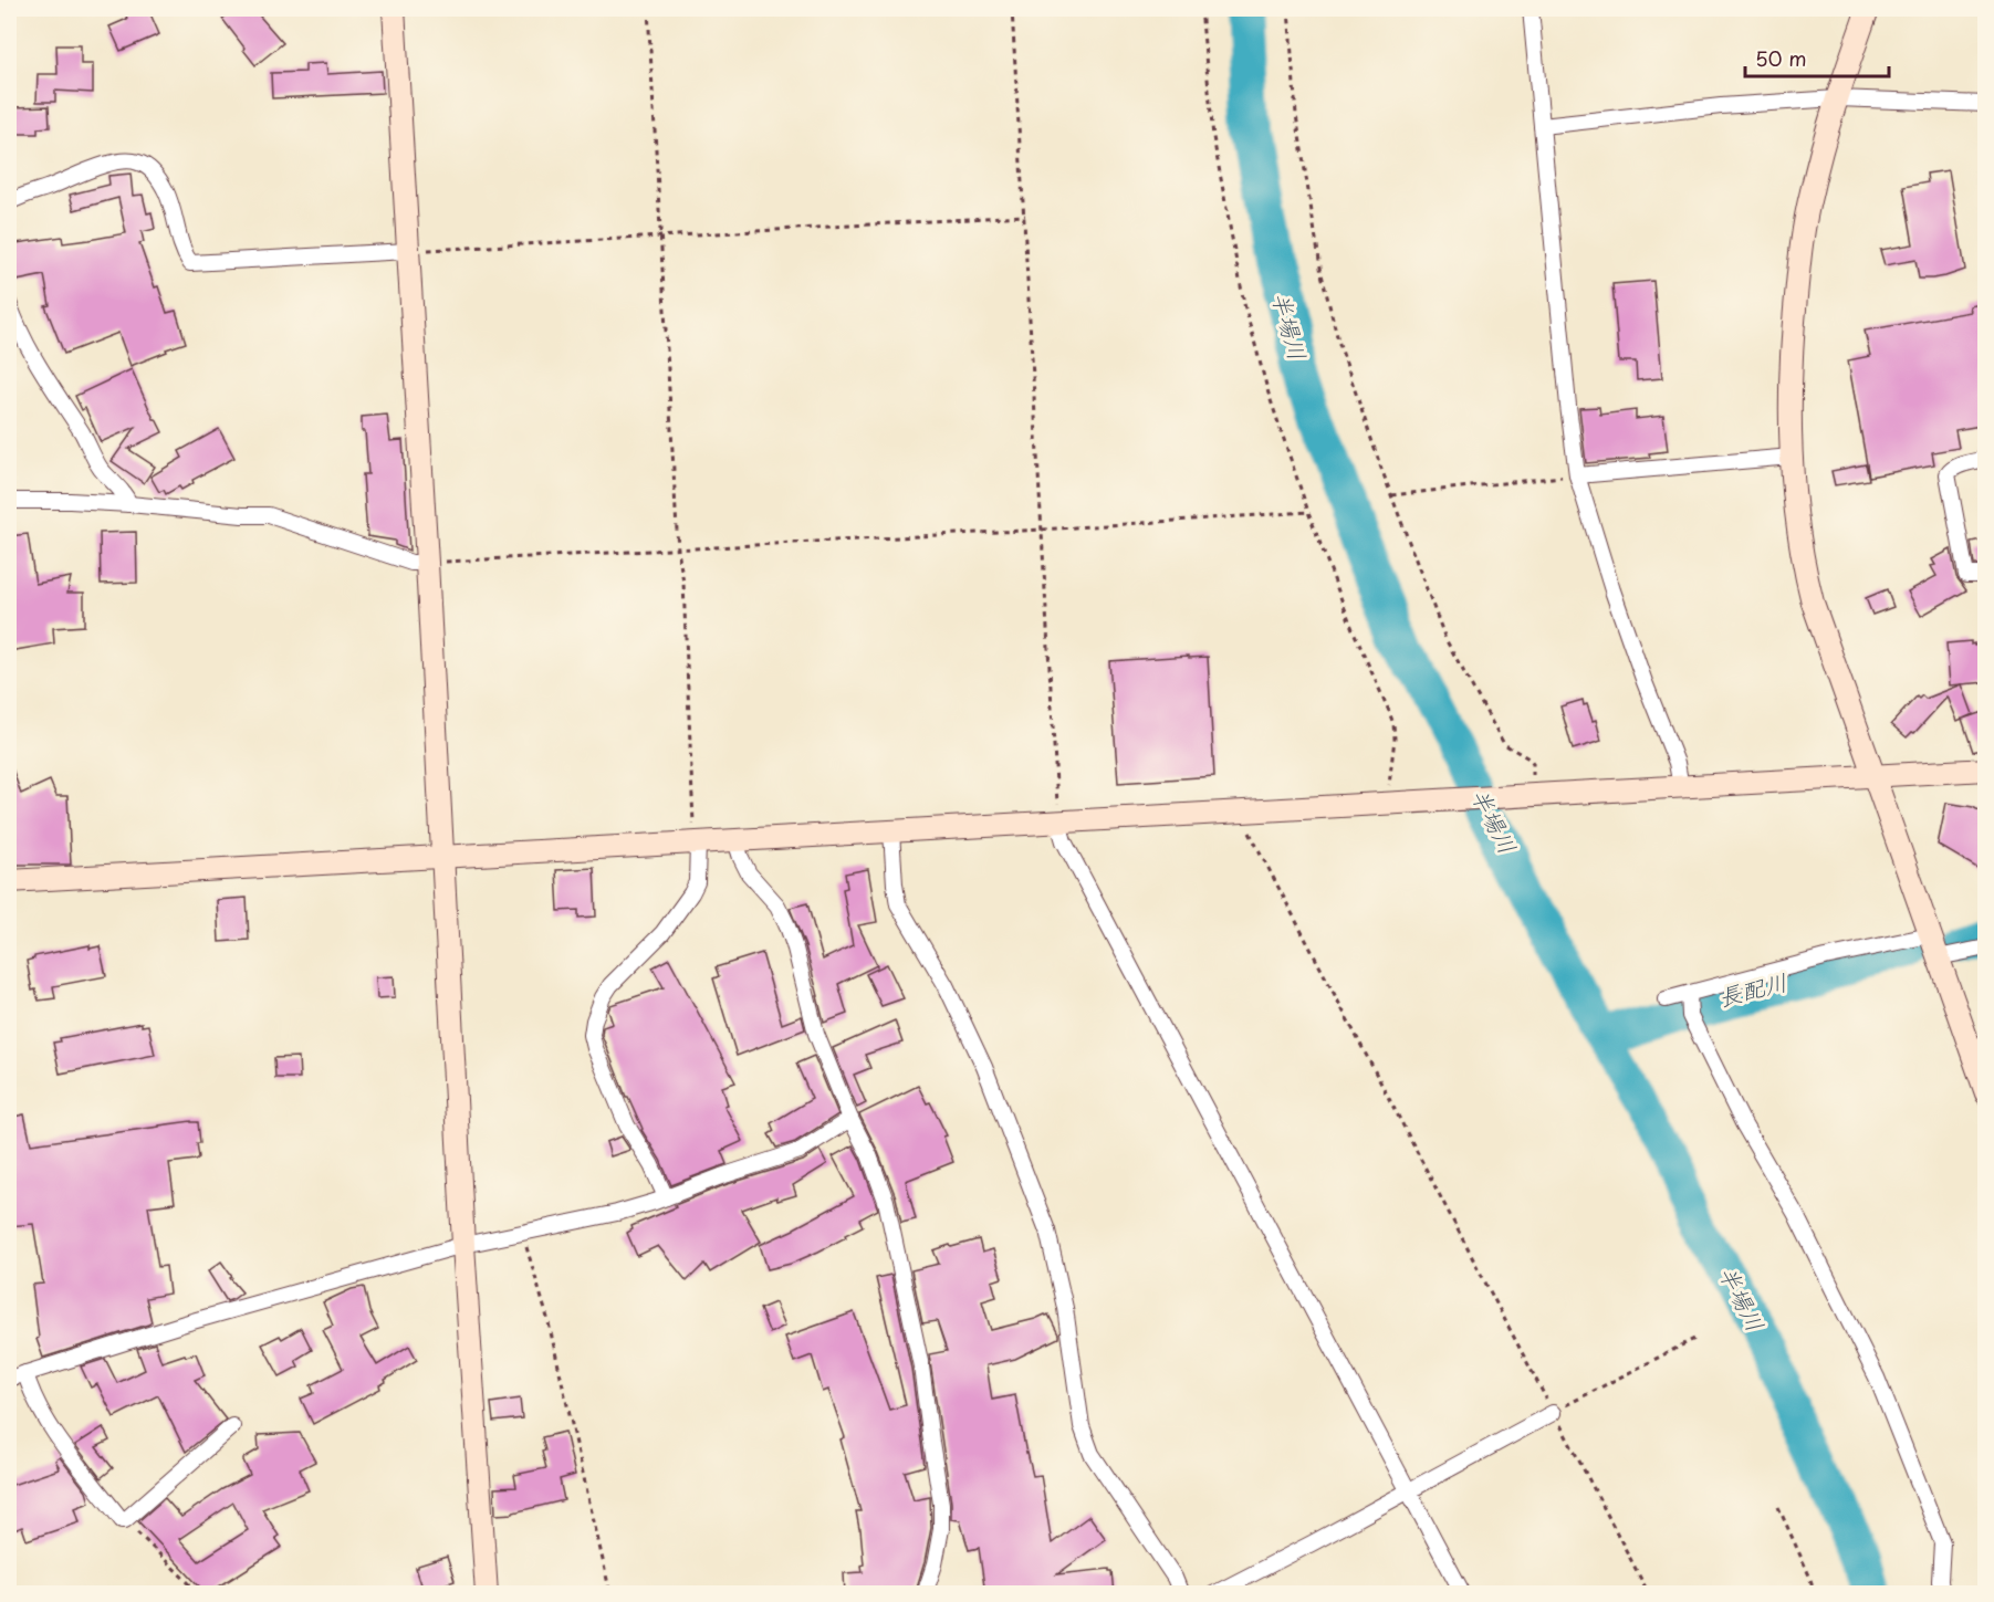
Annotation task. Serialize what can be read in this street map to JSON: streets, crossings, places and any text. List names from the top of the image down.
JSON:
{
  "water": ["半場川", "長配川"],
  "scale_bar": "50 m"
}
